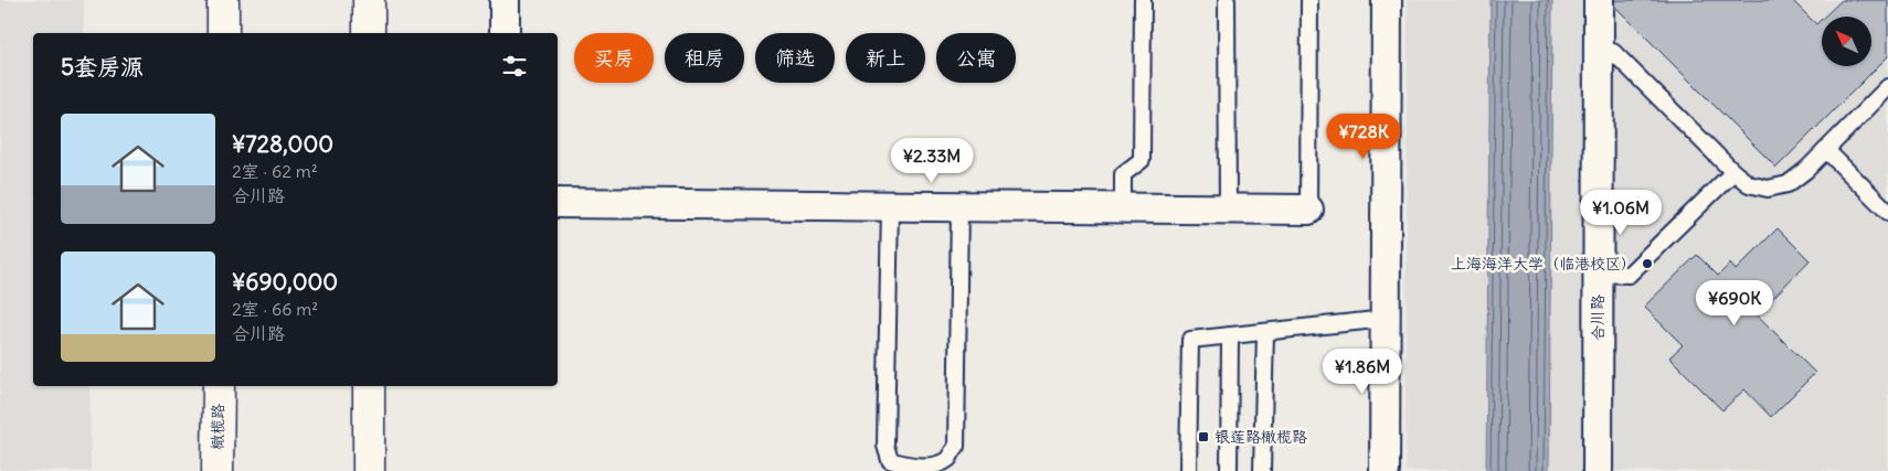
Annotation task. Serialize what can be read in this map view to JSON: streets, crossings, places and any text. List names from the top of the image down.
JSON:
{
  "streets": {
    "main road": ["橄榄路"],
    "street": ["合川路"]
  },
  "places": {
    "other": ["上海海洋大学（临港校区）"],
    "transit": ["银莲路橄榄路"]
  },
  "north": "top left",
  "page": {
    "chip": [
      "买房",
      "租房",
      "筛选",
      "新上",
      "公寓"
    ],
    "heading": "5套房源",
    "list": [
      {
        "name": "¥728,000",
        "note": "2室 · 62 m² · 合川路"
      },
      {
        "name": "¥690,000",
        "note": "2室 · 66 m² · 合川路"
      }
    ],
    "price": [
      "¥728K",
      "¥2.33M",
      "¥1.06M",
      "¥690K",
      "¥1.86M"
    ]
  }
}
